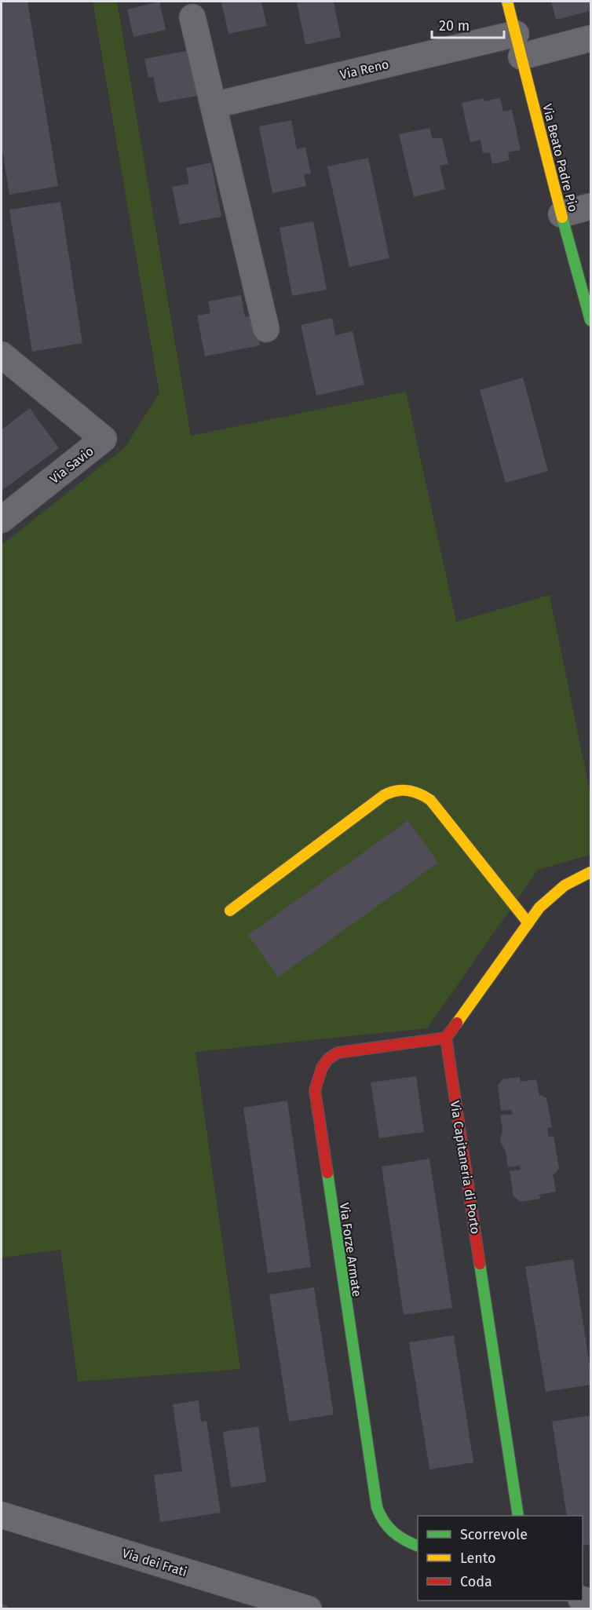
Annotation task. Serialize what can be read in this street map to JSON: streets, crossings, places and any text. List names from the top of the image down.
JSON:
{
  "streets": {
    "street": [
      "Via Reno",
      "Via Beato Padre Pio",
      "Via Savio",
      "Via Capitaneria di Porto",
      "Via Forze Armate",
      "Via dei Frati"
    ]
  },
  "crossings": [
    ["Via Reno", "Via Beato Padre Pio"],
    ["Via Capitaneria di Porto", "Via Forze Armate"]
  ],
  "legend": ["Scorrevole", "Lento", "Coda"],
  "scale_bar": "20 m"
}
